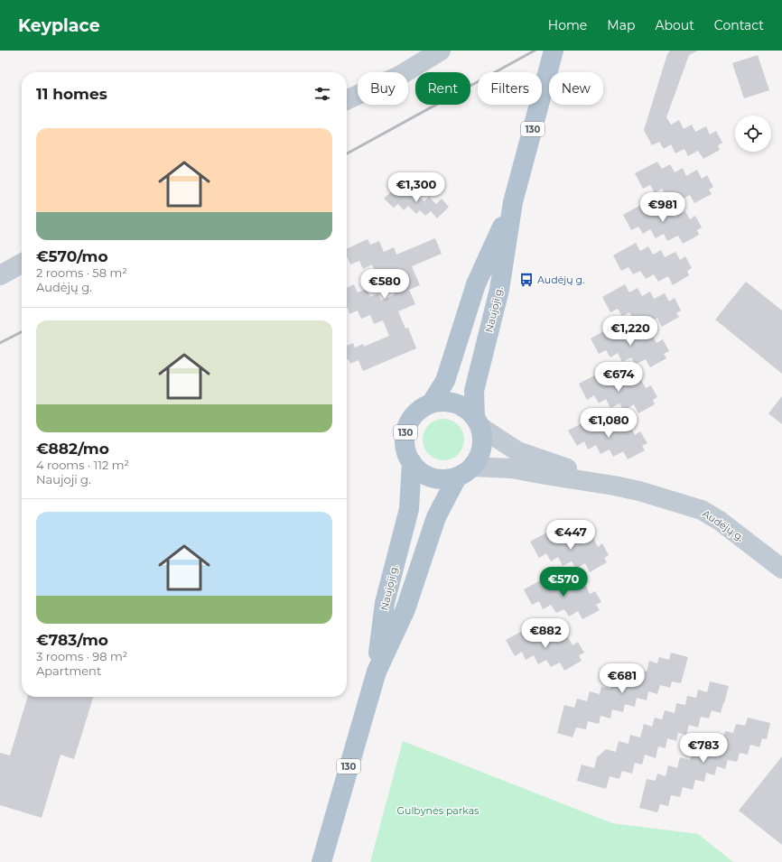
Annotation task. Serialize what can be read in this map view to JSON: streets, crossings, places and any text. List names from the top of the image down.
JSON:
{
  "streets": {
    "main road": ["130", "Naujoji g."],
    "street": ["Audėjų g."]
  },
  "crossings": [
    ["130", "Naujoji g."],
    ["130", "Audėjų g."],
    ["Naujoji g.", "Audėjų g."]
  ],
  "parks": ["Gulbynės parkas"],
  "places": {
    "bus stop": ["Audėjų g."]
  },
  "page": {
    "header": "Keyplace",
    "nav": [
      "Home",
      "Map",
      "About",
      "Contact"
    ],
    "chip": [
      "Buy",
      "Rent",
      "Filters",
      "New"
    ],
    "heading": "11 homes",
    "list": [
      {
        "name": "€570/mo",
        "note": "2 rooms · 58 m² · Audėjų g."
      },
      {
        "name": "€882/mo",
        "note": "4 rooms · 112 m² · Naujoji g."
      },
      {
        "name": "€783/mo",
        "note": "3 rooms · 98 m² · Apartment"
      }
    ],
    "price": [
      "€1,300",
      "€981",
      "€580",
      "€1,220",
      "€674",
      "€1,080",
      "€447",
      "€570",
      "€882",
      "€681",
      "€783"
    ]
  }
}
